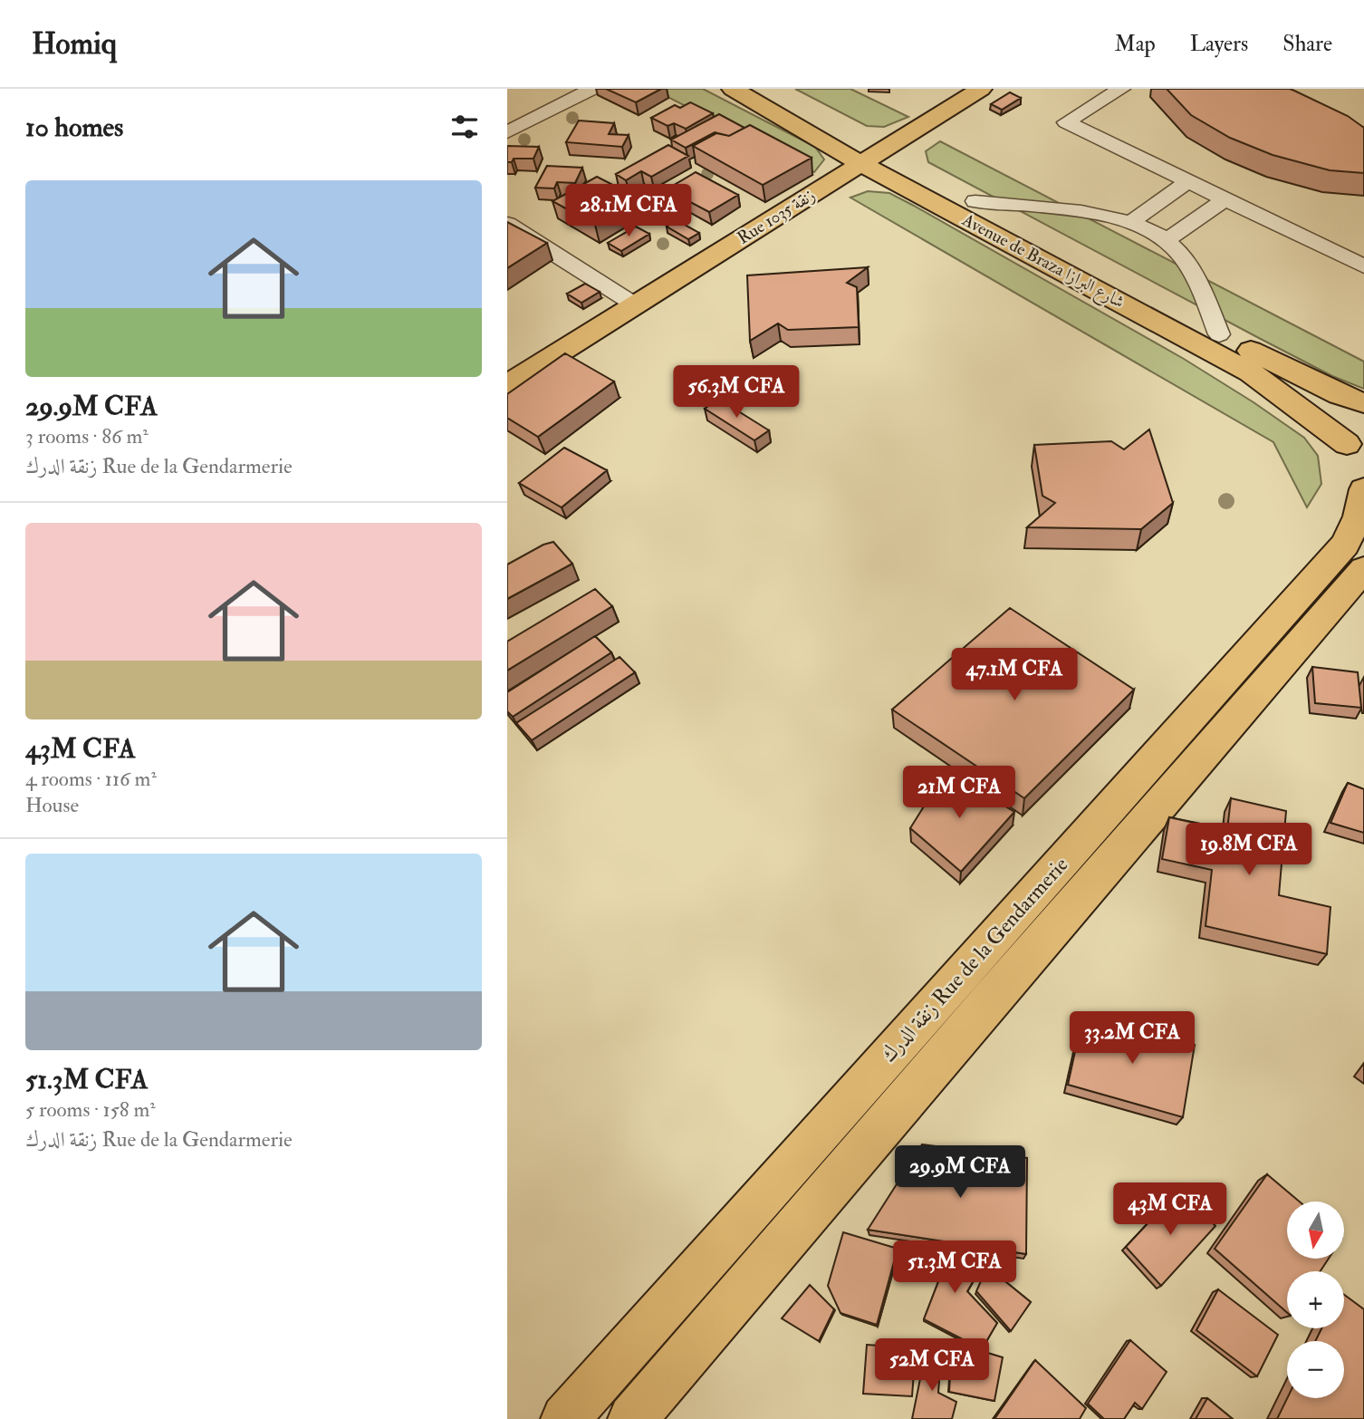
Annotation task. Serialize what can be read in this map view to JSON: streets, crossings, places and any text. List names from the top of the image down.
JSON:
{
  "streets": {
    "main road": ["Rue 1035 زنقة", "Avenue de Braza شارع البرازا", "زنقة الدرك Rue de la Gendarmerie"]
  },
  "crossings": [
    ["Rue 1035 زنقة", "Avenue de Braza شارع البرازا"]
  ],
  "north": "bottom",
  "page": {
    "header": "Homiq",
    "nav": ["Map", "Layers", "Share"],
    "heading": "10 homes",
    "list": [
      {
        "name": "29.9M CFA",
        "note": "3 rooms · 86 m² · زنقة الدرك Rue de la Gendarmerie"
      },
      {
        "name": "43M CFA",
        "note": "4 rooms · 116 m² · House"
      },
      {
        "name": "51.3M CFA",
        "note": "5 rooms · 158 m² · زنقة الدرك Rue de la Gendarmerie"
      }
    ],
    "price": [
      "28.1M CFA",
      "56.3M CFA",
      "47.1M CFA",
      "21M CFA",
      "19.8M CFA",
      "33.2M CFA",
      "29.9M CFA",
      "43M CFA",
      "51.3M CFA",
      "52M CFA"
    ],
    "map_buttons": ["+", "−"]
  }
}
